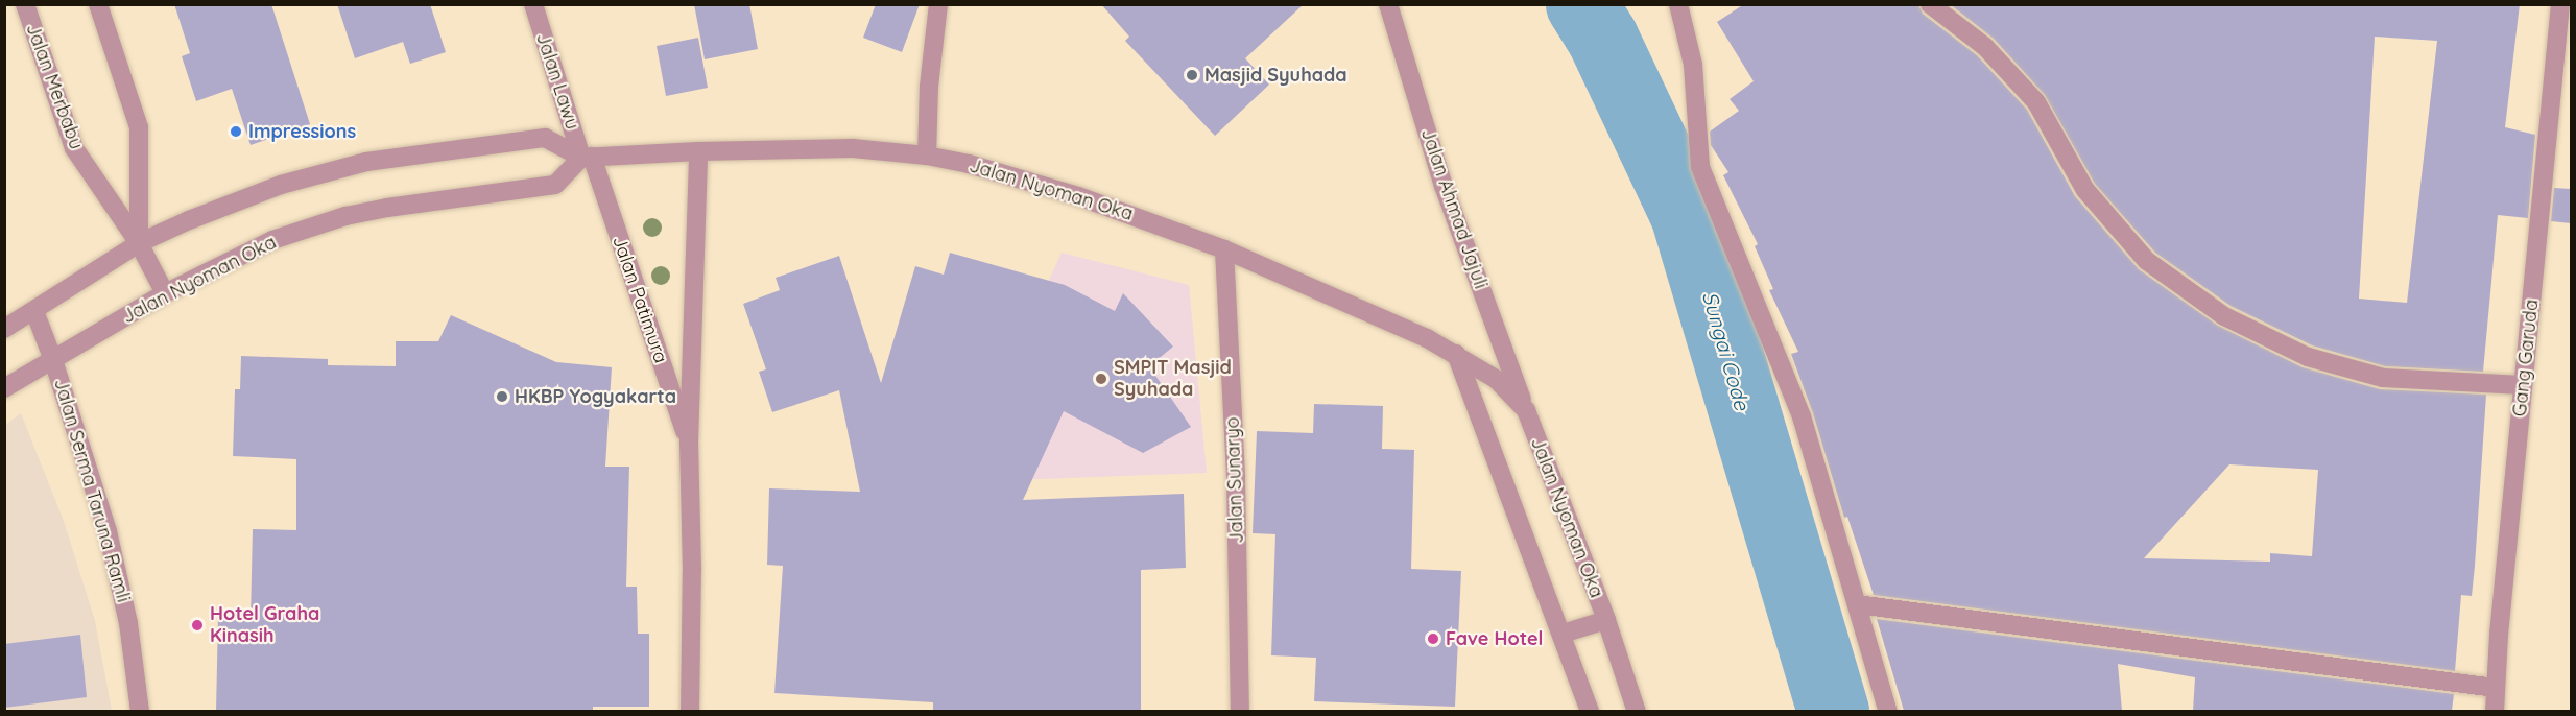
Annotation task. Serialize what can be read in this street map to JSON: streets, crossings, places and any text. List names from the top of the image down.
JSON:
{
  "streets": {
    "street": [
      "Jalan Lawu",
      "Jalan Merbabu",
      "Jalan Nyoman Oka",
      "Jalan Ahmad Jajuli",
      "Jalan Patimura",
      "Gang Garuda",
      "Jalan Sunaryo",
      "Jalan Serma Taruna Ramli"
    ]
  },
  "crossings": [
    ["Jalan Lawu", "Jalan Nyoman Oka"],
    ["Jalan Lawu", "Jalan Patimura"],
    ["Jalan Merbabu", "Jalan Nyoman Oka"],
    ["Jalan Nyoman Oka", "Jalan Ahmad Jajuli"],
    ["Jalan Nyoman Oka", "Jalan Patimura"],
    ["Jalan Nyoman Oka", "Jalan Sunaryo"],
    ["Jalan Nyoman Oka", "Jalan Serma Taruna Ramli"]
  ],
  "water": ["Sungai Code"],
  "places": [
    "Masjid Syuhada",
    "Impressions",
    "SMPIT Masjid Syuhada",
    "HKBP Yogyakarta",
    "Hotel Graha Kinasih",
    "Fave Hotel"
  ]
}
